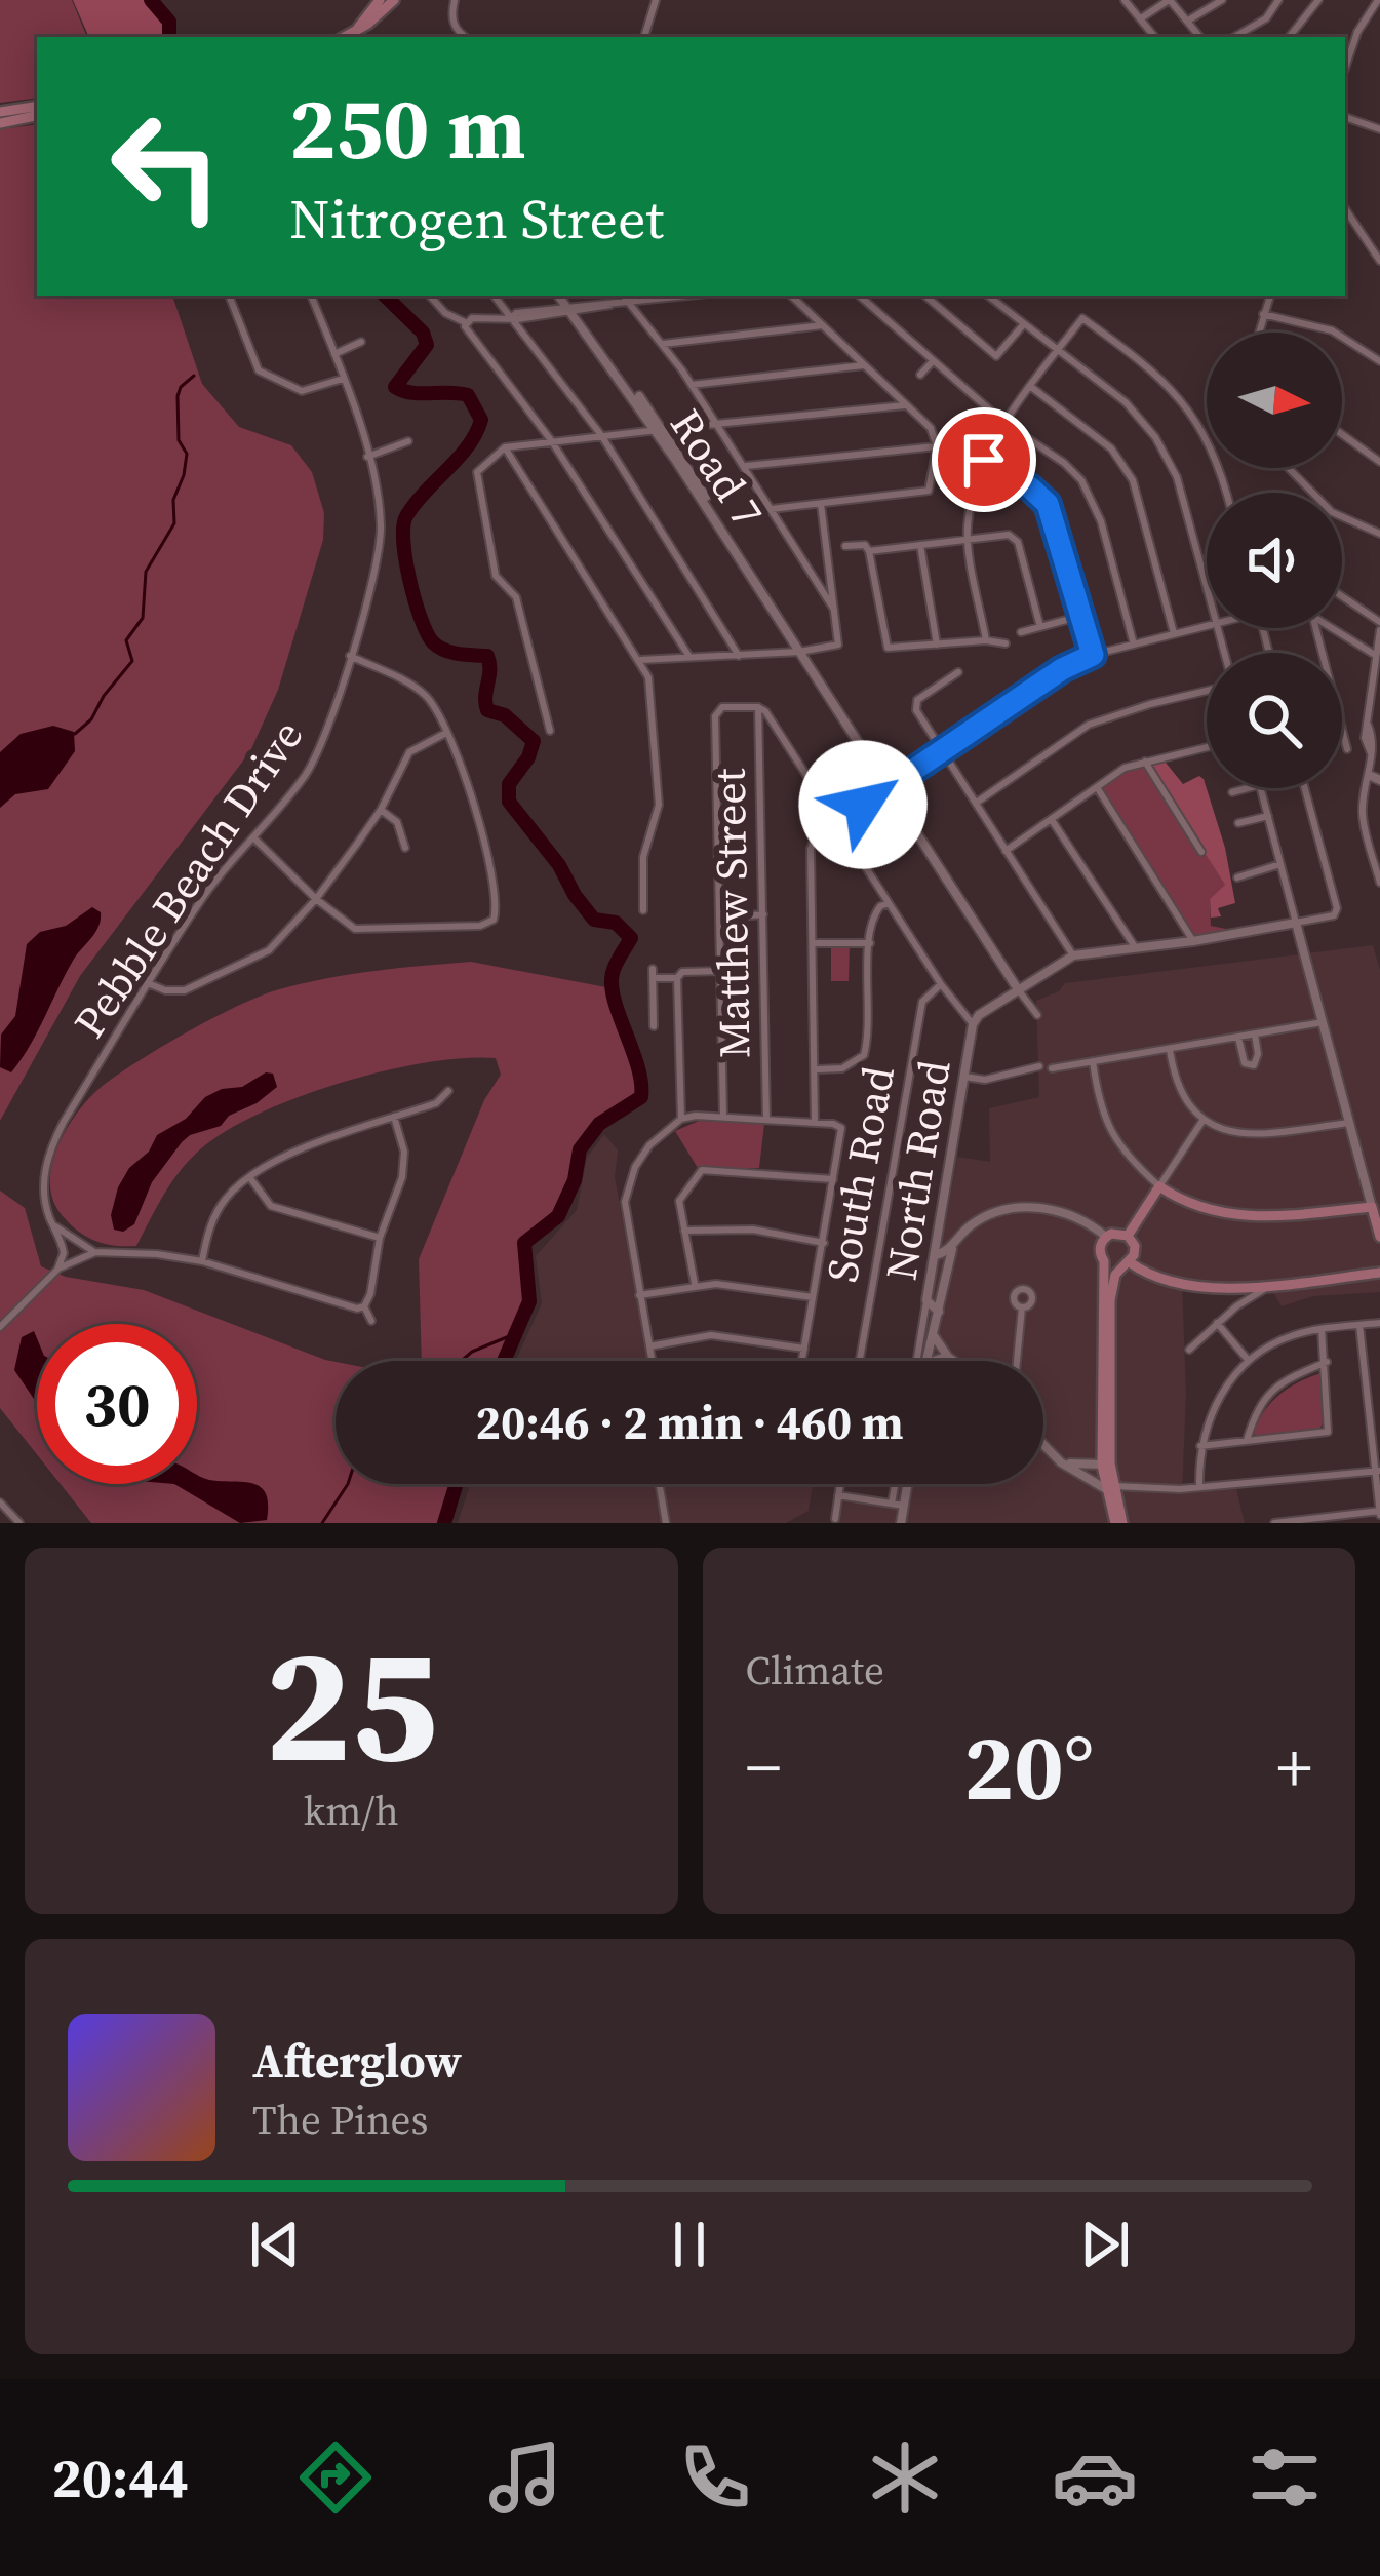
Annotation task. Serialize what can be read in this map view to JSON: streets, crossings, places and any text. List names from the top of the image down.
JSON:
{
  "streets": {
    "street": [
      "Road 7",
      "Pebble Beach Drive",
      "Matthew Street",
      "North Road",
      "South Road"
    ]
  },
  "crossings": [
    ["Road 7", "North Road"]
  ],
  "north": "right",
  "page": {
    "turn": ["250 m", "Nitrogen Street"],
    "limit": "30",
    "trip": "20:46 · 2 min · 460 m",
    "tile": [
      ["25", "km/h"],
      "Climate"
    ],
    "heat": ["−", "20°", "+"],
    "song": ["Afterglow", "The Pines"],
    "tabs": "20:44"
  }
}
